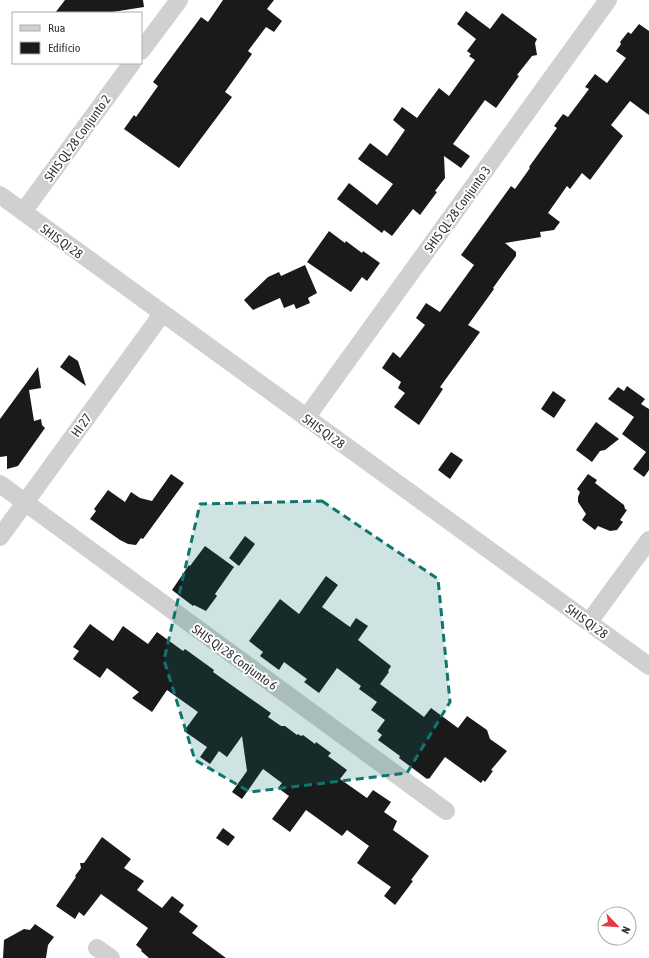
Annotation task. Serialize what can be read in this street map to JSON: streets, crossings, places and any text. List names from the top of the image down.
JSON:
{
  "streets": {
    "street": [
      "SHIS QL 28 Conjunto 2",
      "SHIS QL 28 Conjunto 3",
      "SHIS QI 28",
      "HI 27",
      "SHIS QI 28 Conjunto 6"
    ]
  },
  "crossings": [
    ["SHIS QL 28 Conjunto 2", "SHIS QI 28"],
    ["SHIS QL 28 Conjunto 3", "SHIS QI 28"],
    ["SHIS QI 28", "HI 27"],
    ["HI 27", "SHIS QI 28 Conjunto 6"]
  ],
  "legend": ["Rua", "Edifício"],
  "north": "bottom right"
}
